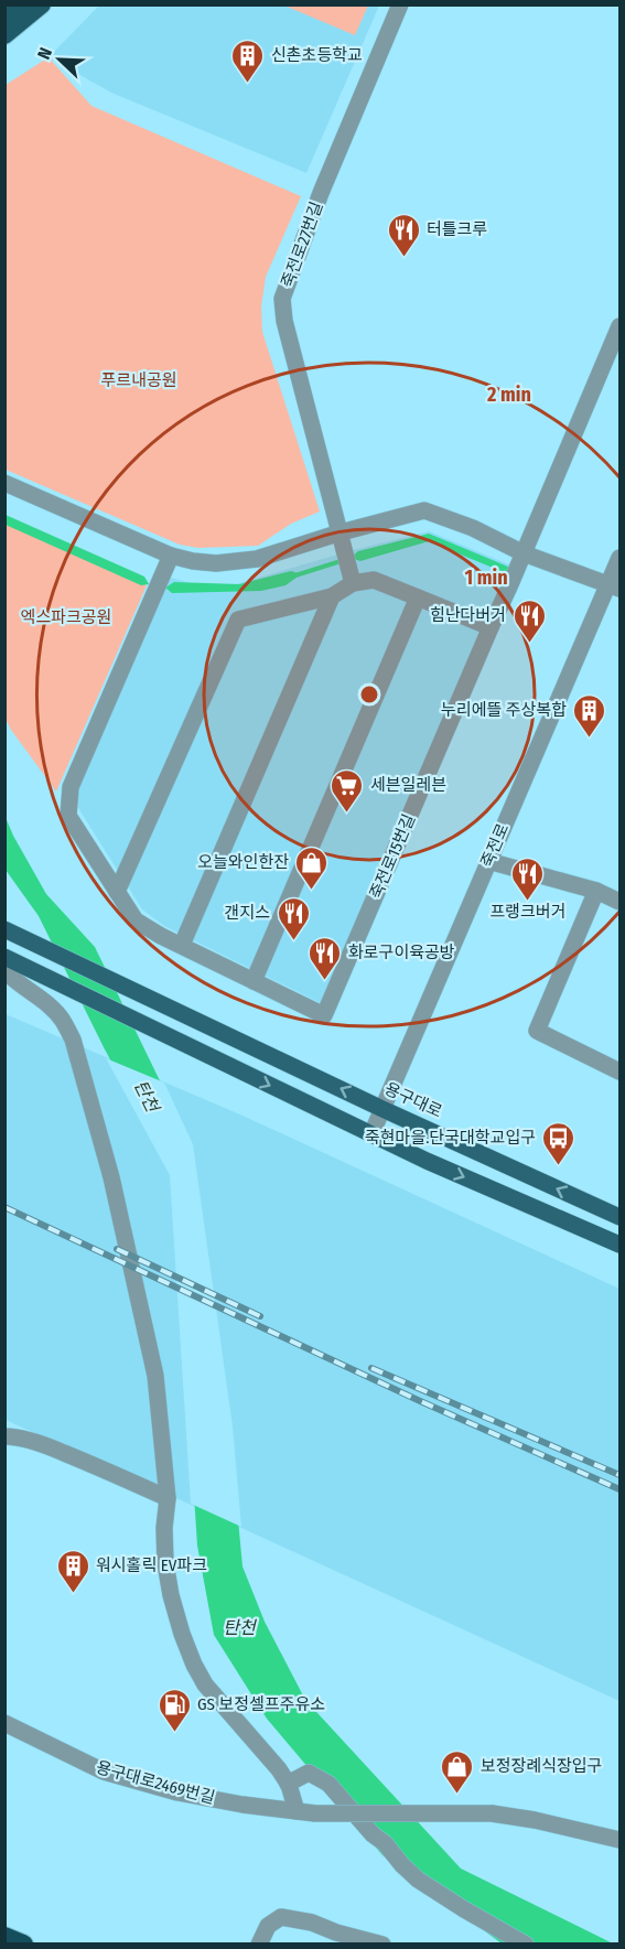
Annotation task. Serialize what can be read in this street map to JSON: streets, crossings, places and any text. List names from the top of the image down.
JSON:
{
  "streets": {
    "main road": ["용구대로"],
    "street": [
      "죽전로27번길",
      "죽전로",
      "죽전로15번길",
      "용구대로2469번길"
    ]
  },
  "crossings": [
    ["죽전로", "용구대로"]
  ],
  "water": ["탄천"],
  "parks": ["푸르내공원", "엑스파크공원"],
  "places": {
    "building": ["신촌초등학교", "누리에뜰 주상복합", "워시홀릭 EV파크"],
    "restaurant": [
      "터틀크루",
      "힘난다버거",
      "프랭크버거",
      "갠지스",
      "화로구이육공방"
    ],
    "supermarket": ["세븐일레븐"],
    "shop": ["오늘와인한잔", "보정장례식장입구"],
    "bus stop": ["죽현마을.단국대학교입구"],
    "fuel station": ["GS 보정셀프주유소"]
  },
  "north": "top left",
  "rings": ["2 min", "1 min"]
}
